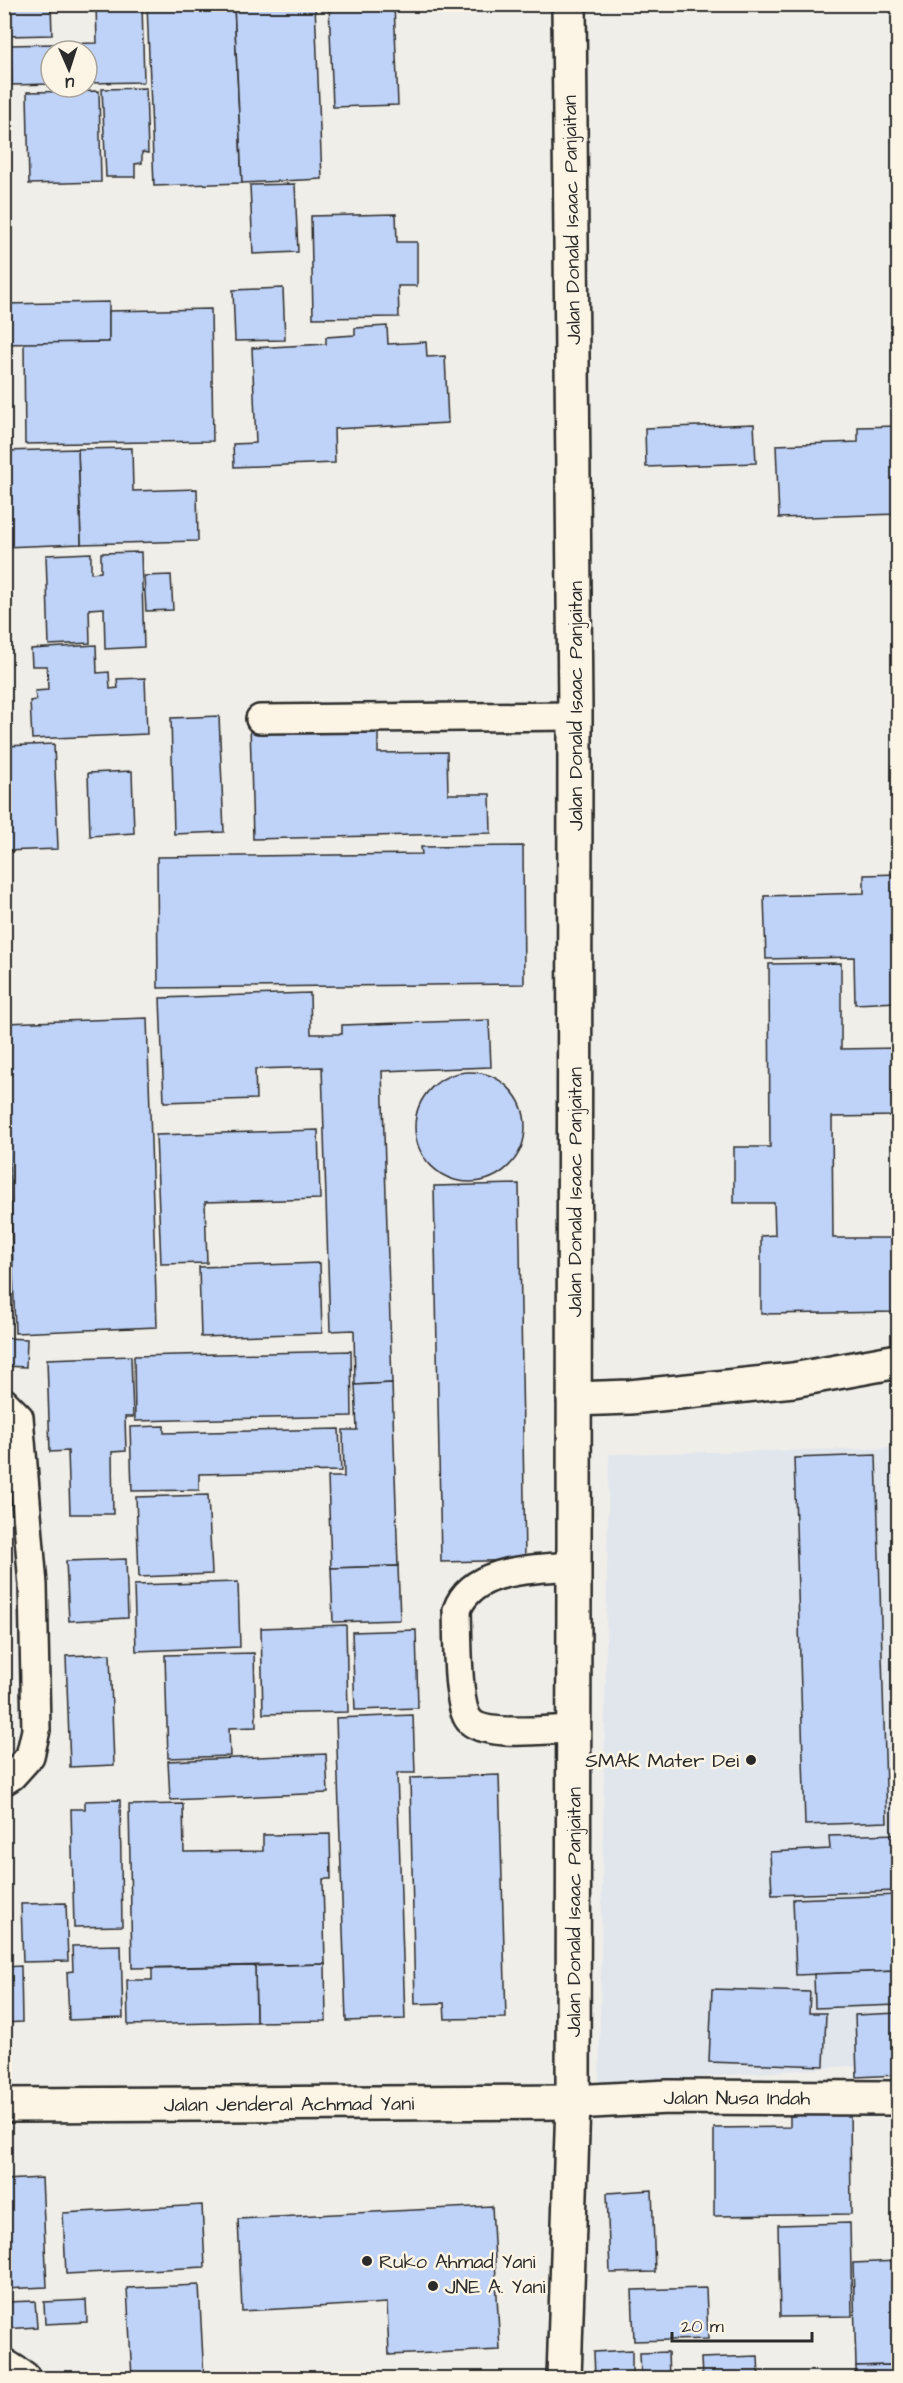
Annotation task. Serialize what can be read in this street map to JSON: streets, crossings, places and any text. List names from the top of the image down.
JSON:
{
  "streets": {
    "main road": ["Jalan Donald Isaac Panjaitan", "Jalan Nusa Indah", "Jalan Jenderal Achmad Yani"]
  },
  "crossings": [
    ["Jalan Donald Isaac Panjaitan", "Jalan Nusa Indah"],
    ["Jalan Donald Isaac Panjaitan", "Jalan Jenderal Achmad Yani"],
    ["Jalan Nusa Indah", "Jalan Jenderal Achmad Yani"]
  ],
  "places": ["SMAK Mater Dei", "Ruko Ahmad Yani", "JNE A. Yani"],
  "scale_bar": "20 m",
  "north": "bottom"
}
